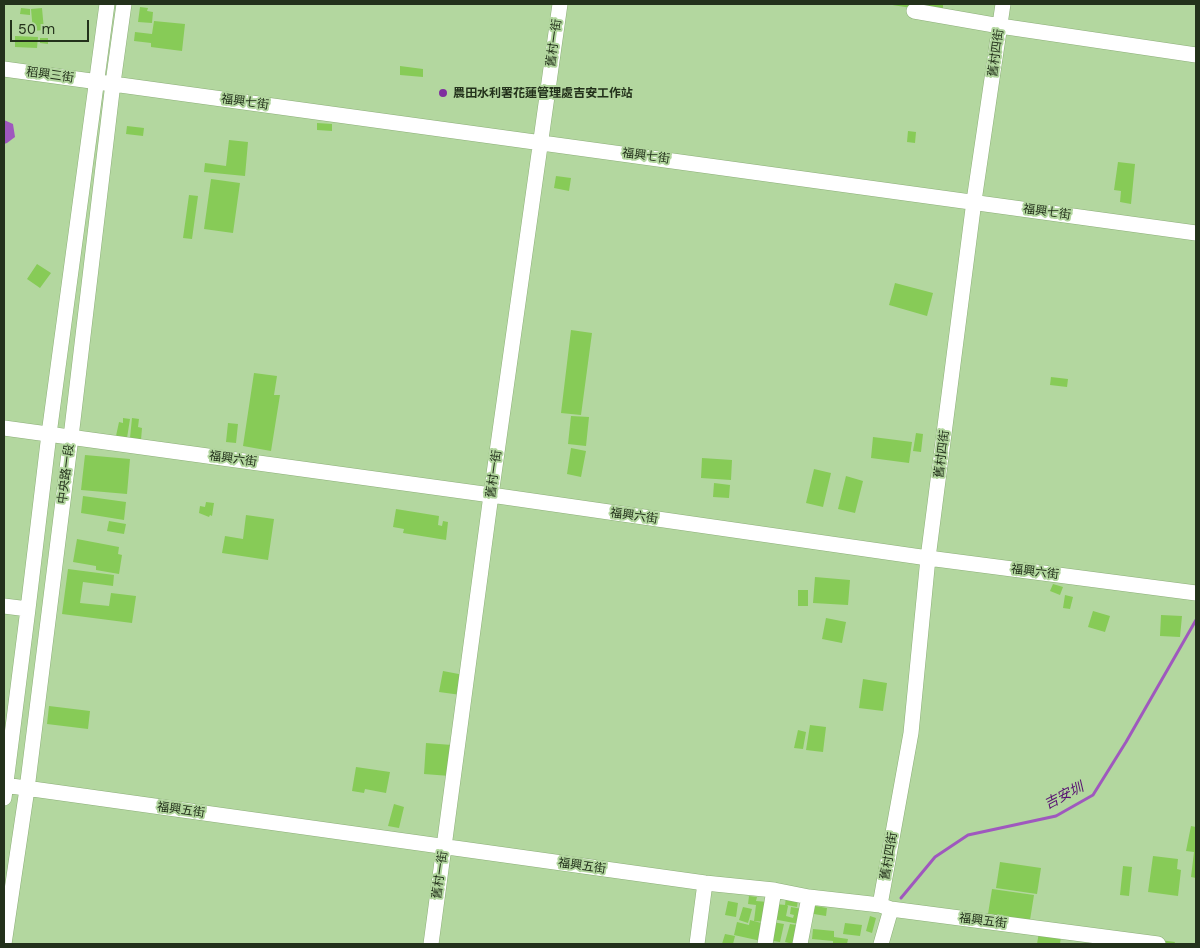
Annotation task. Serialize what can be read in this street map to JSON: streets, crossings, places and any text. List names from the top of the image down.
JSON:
{
  "streets": {
    "street": [
      "舊村一街",
      "舊村四街",
      "稻興三街",
      "福興七街",
      "福興六街",
      "中央路一段",
      "福興五街"
    ]
  },
  "crossings": [
    ["舊村一街", "福興七街"],
    ["舊村一街", "福興六街"],
    ["舊村一街", "福興五街"],
    ["舊村四街", "福興七街"],
    ["舊村四街", "福興六街"],
    ["舊村四街", "福興五街"],
    ["稻興三街", "福興七街"],
    ["稻興三街", "中央路一段"],
    ["福興七街", "中央路一段"],
    ["福興六街", "中央路一段"],
    ["中央路一段", "福興五街"]
  ],
  "water": ["吉安圳"],
  "places": ["農田水利署花蓮管理處吉安工作站"],
  "scale_bar": "50 m"
}
